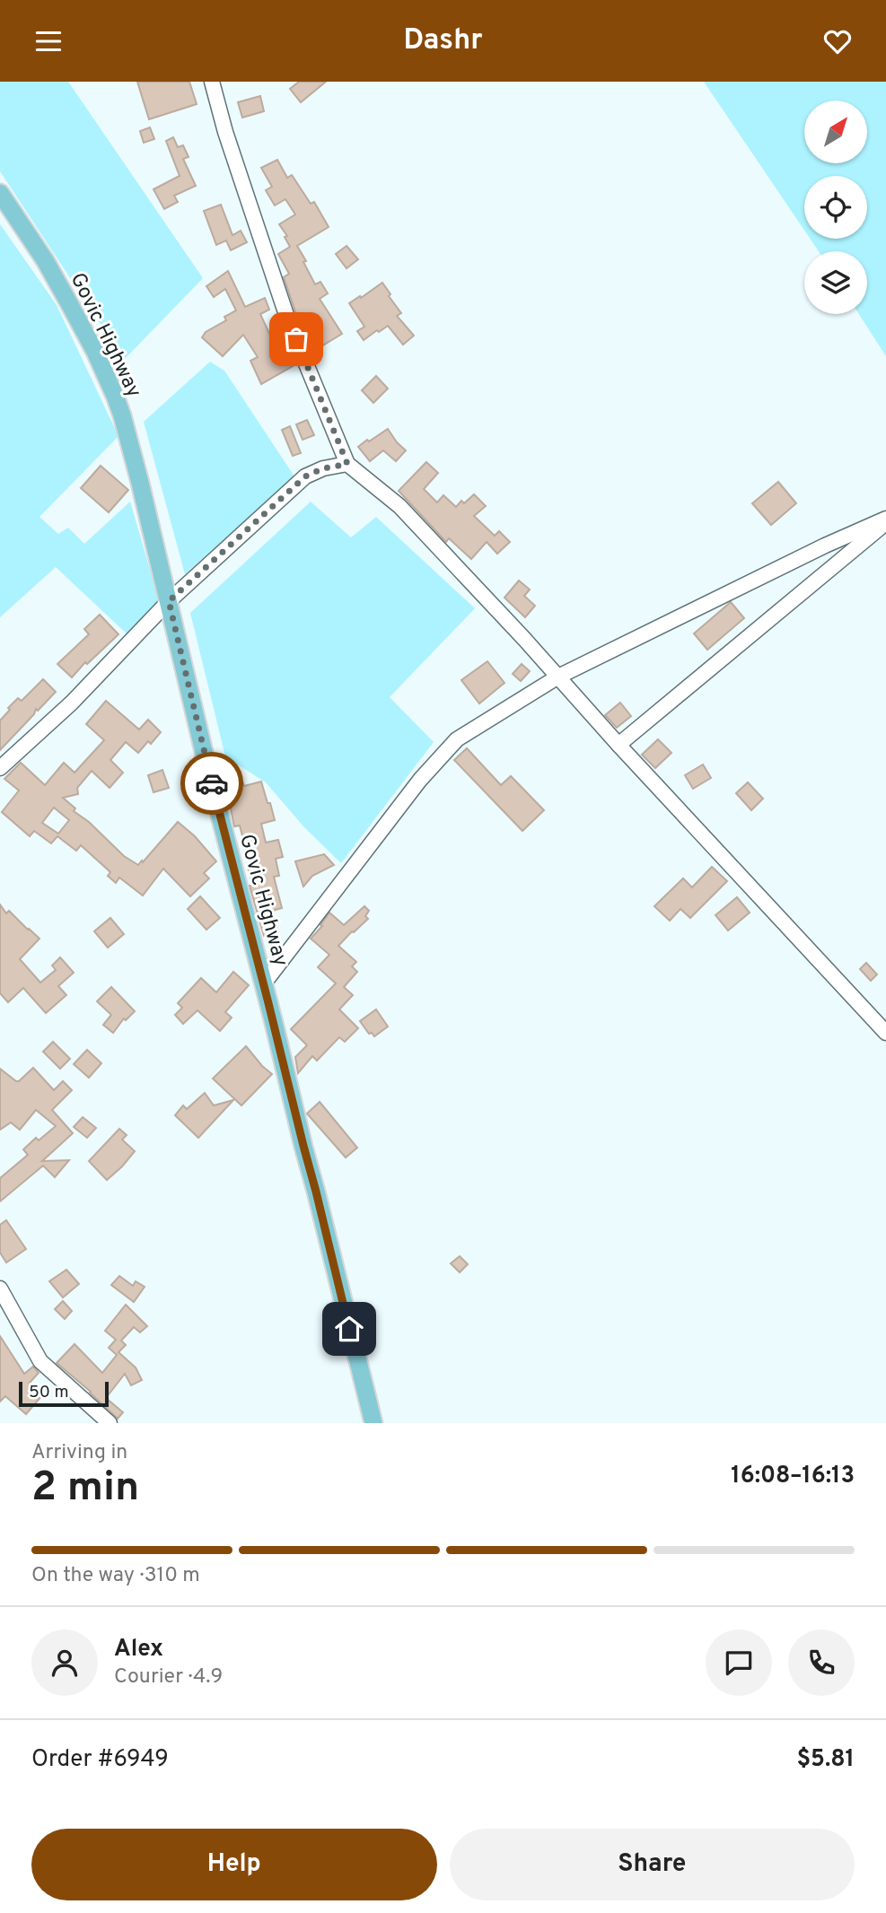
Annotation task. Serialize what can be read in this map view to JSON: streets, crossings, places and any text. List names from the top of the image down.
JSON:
{
  "streets": {
    "main road": ["Govic Highway"]
  },
  "scale_bar": "50 m",
  "north": "top right",
  "page": {
    "header": "Dashr",
    "scale": "50 m",
    "heading": ["2 min", "Arriving in", "16:08–16:13"],
    "panel": [
      "Alex",
      "Courier · 4.9",
      "Order #6949",
      "$5.81"
    ],
    "bar": "On the way · 310 m",
    "buttons": ["Help", "Share"]
  }
}
